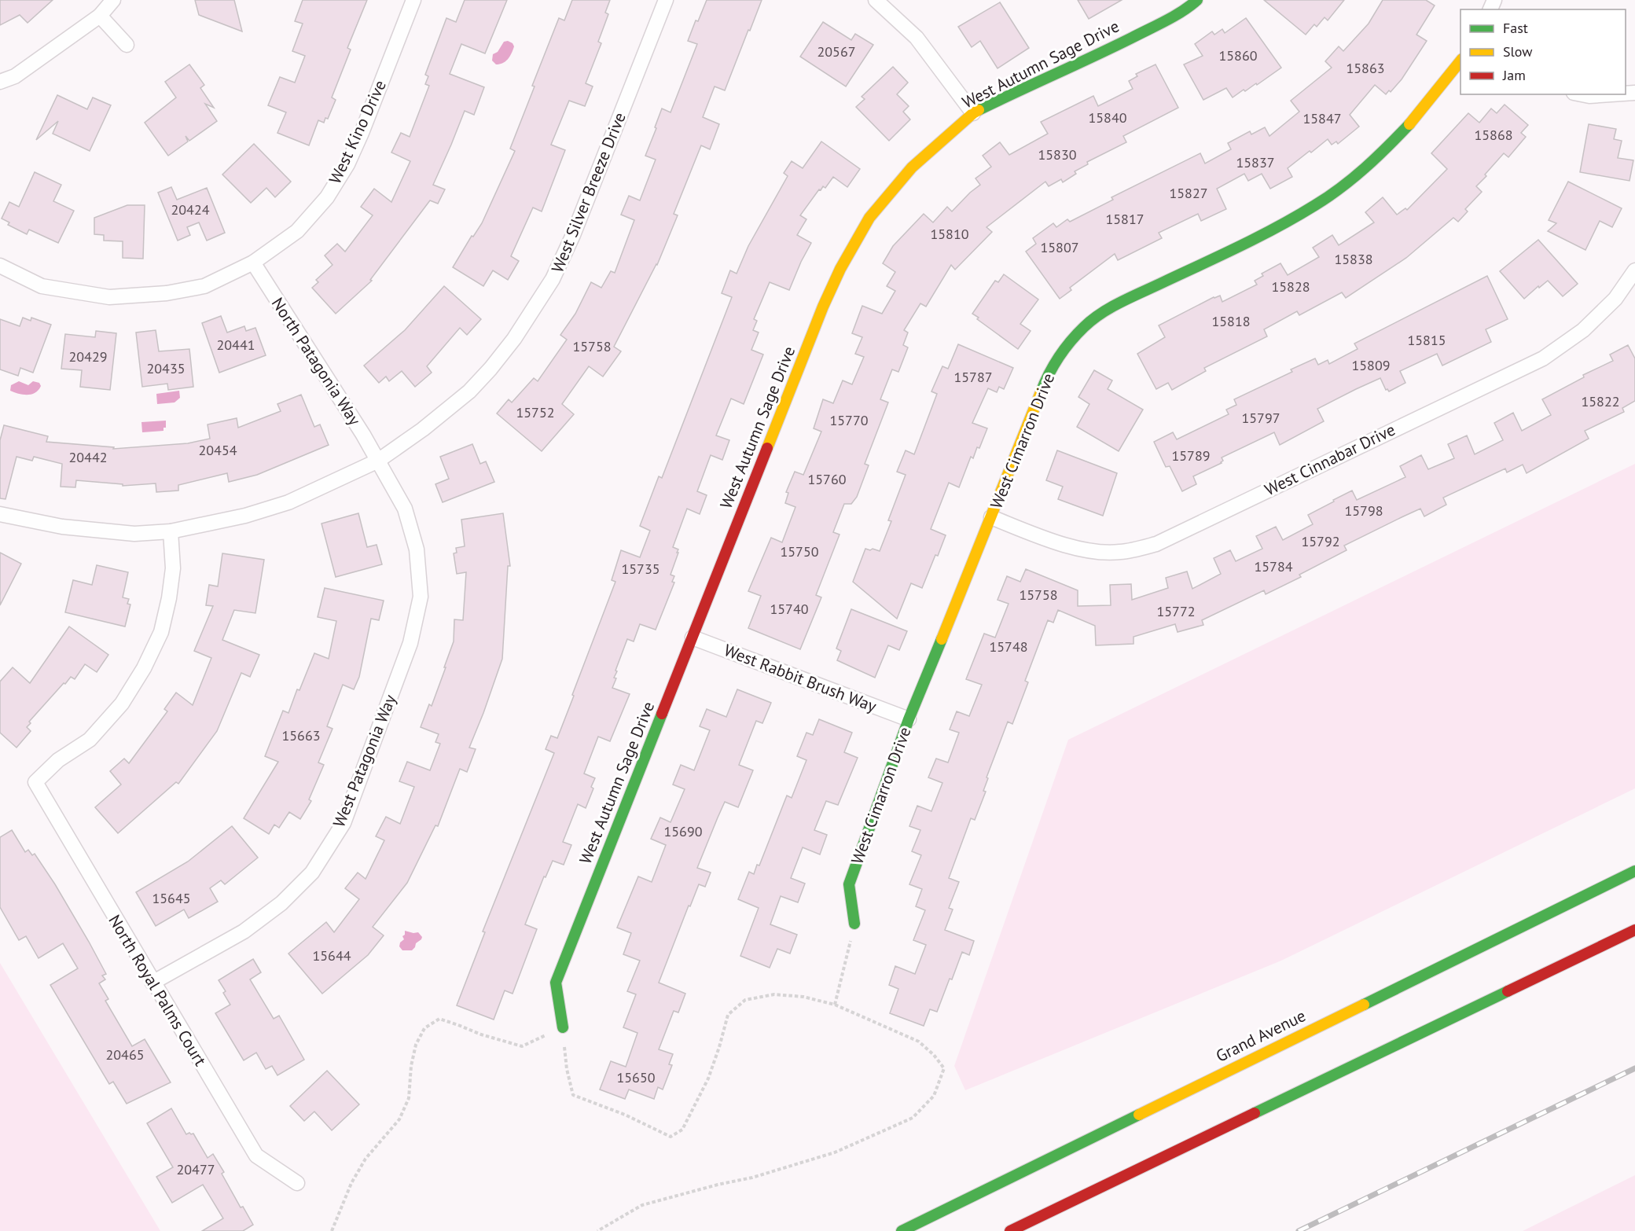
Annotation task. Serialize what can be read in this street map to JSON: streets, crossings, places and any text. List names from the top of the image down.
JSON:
{
  "streets": {
    "main road": ["West Autumn Sage Drive", "West Cimarron Drive", "Grand Avenue"],
    "street": [
      "West Kino Drive",
      "West Silver Breeze Drive",
      "North Patagonia Way",
      "West Cinnabar Drive",
      "West Rabbit Brush Way",
      "West Patagonia Way",
      "North Royal Palms Court"
    ]
  },
  "crossings": [
    ["West Autumn Sage Drive", "West Rabbit Brush Way"],
    ["West Kino Drive", "North Patagonia Way"],
    ["West Silver Breeze Drive", "North Patagonia Way"],
    ["West Silver Breeze Drive", "West Patagonia Way"],
    ["West Silver Breeze Drive", "North Royal Palms Court"],
    ["North Patagonia Way", "West Patagonia Way"],
    ["West Cimarron Drive", "West Cinnabar Drive"],
    ["West Cimarron Drive", "West Rabbit Brush Way"],
    ["West Patagonia Way", "North Royal Palms Court"]
  ],
  "house_numbers": [
    "20567",
    "15860",
    "15863",
    "15840",
    "15847",
    "15868",
    "15830",
    "15837",
    "15827",
    "20424",
    "15817",
    "15810",
    "15807",
    "15838",
    "15828",
    "15818",
    "15815",
    "20441",
    "15758",
    "20429",
    "15809",
    "20435",
    "15787",
    "15822",
    "15752",
    "15797",
    "15770",
    "20454",
    "15789",
    "20442",
    "15760",
    "15798",
    "15792",
    "15750",
    "15784",
    "15735",
    "15758",
    "15740",
    "15772",
    "15748",
    "15663",
    "15690",
    "15645",
    "15644",
    "20465",
    "15650",
    "20477"
  ],
  "legend": ["Fast", "Slow", "Jam"]
}
